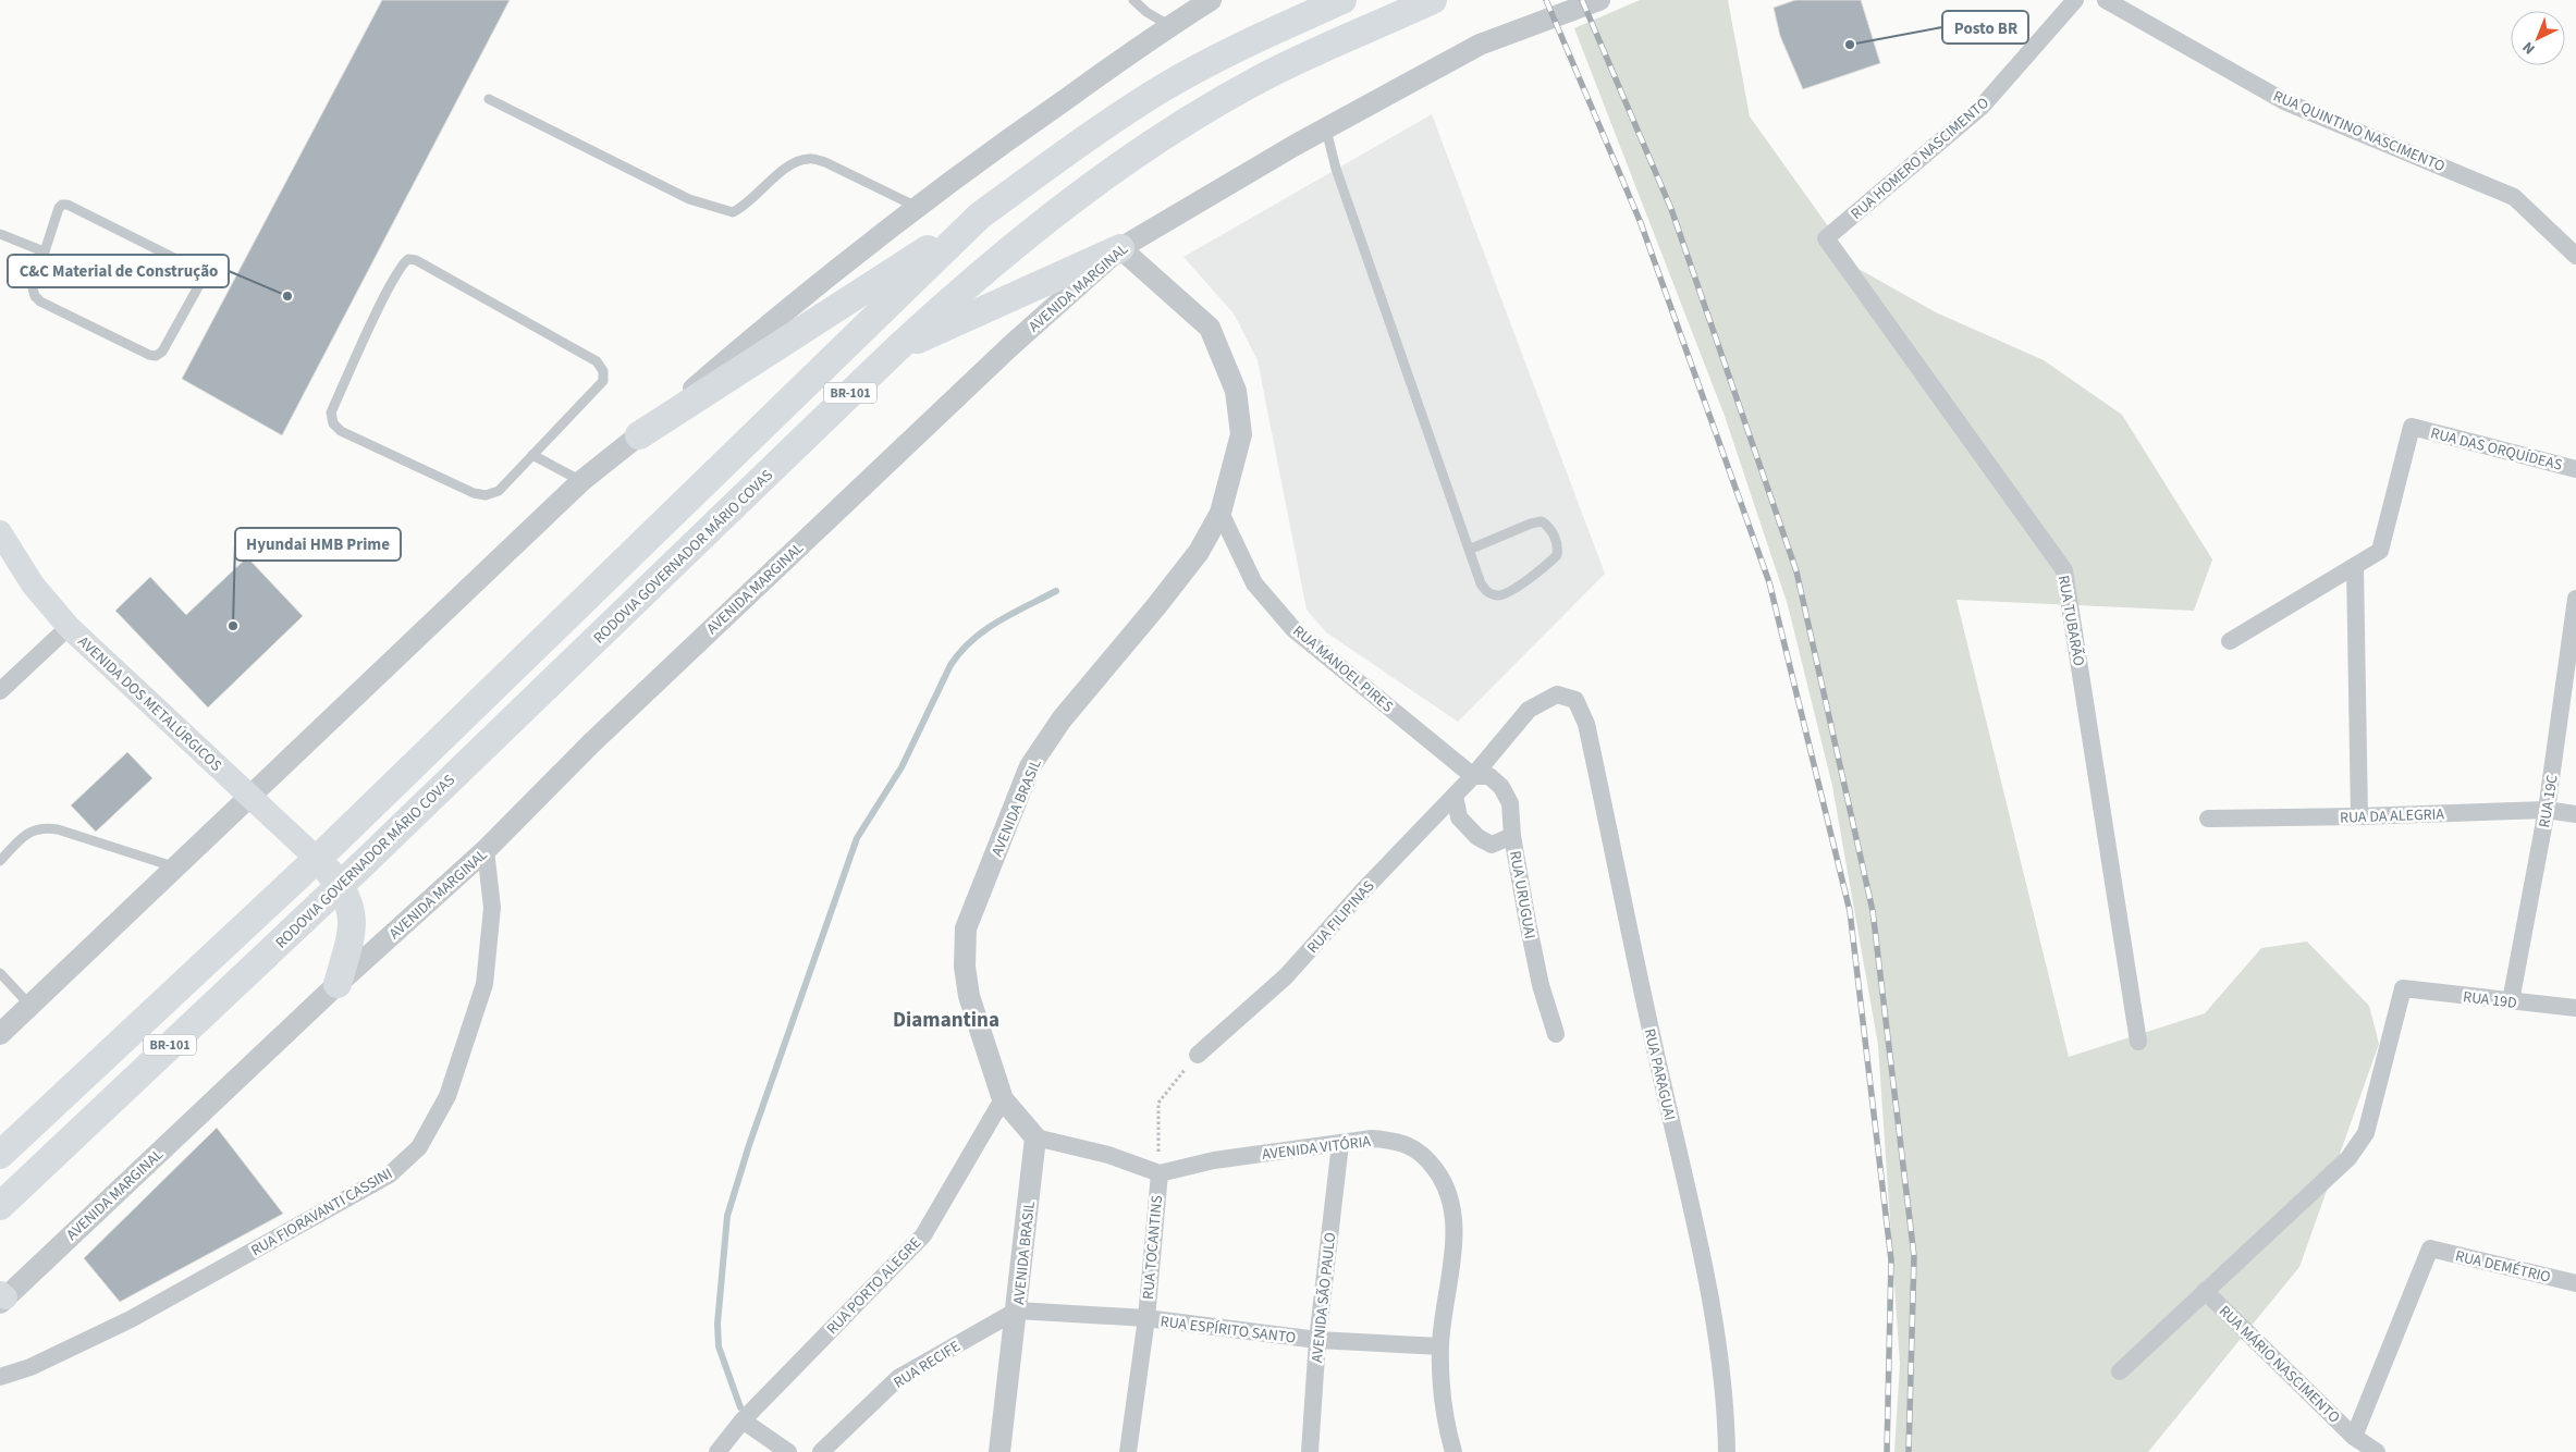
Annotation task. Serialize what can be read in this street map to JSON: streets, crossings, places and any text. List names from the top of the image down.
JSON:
{
  "streets": {
    "main road": ["BR-101", "RODOVIA GOVERNADOR MÁRIO COVAS", "AVENIDA DOS METALÚRGICOS"],
    "street": [
      "RUA QUINTINO NASCIMENTO",
      "RUA HOMERO NASCIMENTO",
      "AVENIDA MARGINAL",
      "RUA DAS ORQUÍDEAS",
      "RUA TUBARÃO",
      "RUA MANOEL PIRES",
      "RUA 19C",
      "AVENIDA BRASIL",
      "RUA DA ALEGRIA",
      "RUA URUGUAI",
      "RUA FILIPINAS",
      "RUA 19D",
      "RUA PARAGUAI",
      "AVENIDA VITÓRIA",
      "RUA FIORAVANTI CASSINI",
      "RUA TOCANTINS",
      "RUA DEMÉTRIO",
      "RUA PORTO ALEGRE",
      "AVENIDA SÃO PAULO",
      "RUA ESPÍRITO SANTO",
      "RUA RECIFE",
      "RUA MÁRIO NASCIMENTO"
    ]
  },
  "crossings": [
    ["RUA HOMERO NASCIMENTO", "RUA TUBARÃO"],
    ["AVENIDA MARGINAL", "AVENIDA BRASIL"],
    ["AVENIDA MARGINAL", "RUA FIORAVANTI CASSINI"],
    ["BR-101", "AVENIDA DOS METALÚRGICOS"],
    ["RUA MANOEL PIRES", "AVENIDA BRASIL"],
    ["RUA MANOEL PIRES", "RUA URUGUAI"],
    ["RUA MANOEL PIRES", "RUA FILIPINAS"],
    ["RUA 19C", "RUA DA ALEGRIA"],
    ["RUA 19C", "RUA 19D"],
    ["AVENIDA BRASIL", "RUA PORTO ALEGRE"],
    ["AVENIDA BRASIL", "RUA ESPÍRITO SANTO"],
    ["AVENIDA BRASIL", "RUA RECIFE"],
    ["RUA URUGUAI", "RUA FILIPINAS"],
    ["RUA FILIPINAS", "RUA PARAGUAI"],
    ["RUA 19D", "RUA MÁRIO NASCIMENTO"],
    ["AVENIDA VITÓRIA", "RUA TOCANTINS"],
    ["AVENIDA VITÓRIA", "AVENIDA SÃO PAULO"],
    ["AVENIDA VITÓRIA", "RUA ESPÍRITO SANTO"],
    ["RUA TOCANTINS", "RUA ESPÍRITO SANTO"],
    ["RUA DEMÉTRIO", "RUA MÁRIO NASCIMENTO"],
    ["AVENIDA SÃO PAULO", "RUA ESPÍRITO SANTO"],
    ["RUA ESPÍRITO SANTO", "RUA RECIFE"]
  ],
  "districts": ["Diamantina"],
  "places": ["Posto BR", "C&C Material de Construção", "Hyundai HMB Prime"],
  "north": "bottom left"
}
